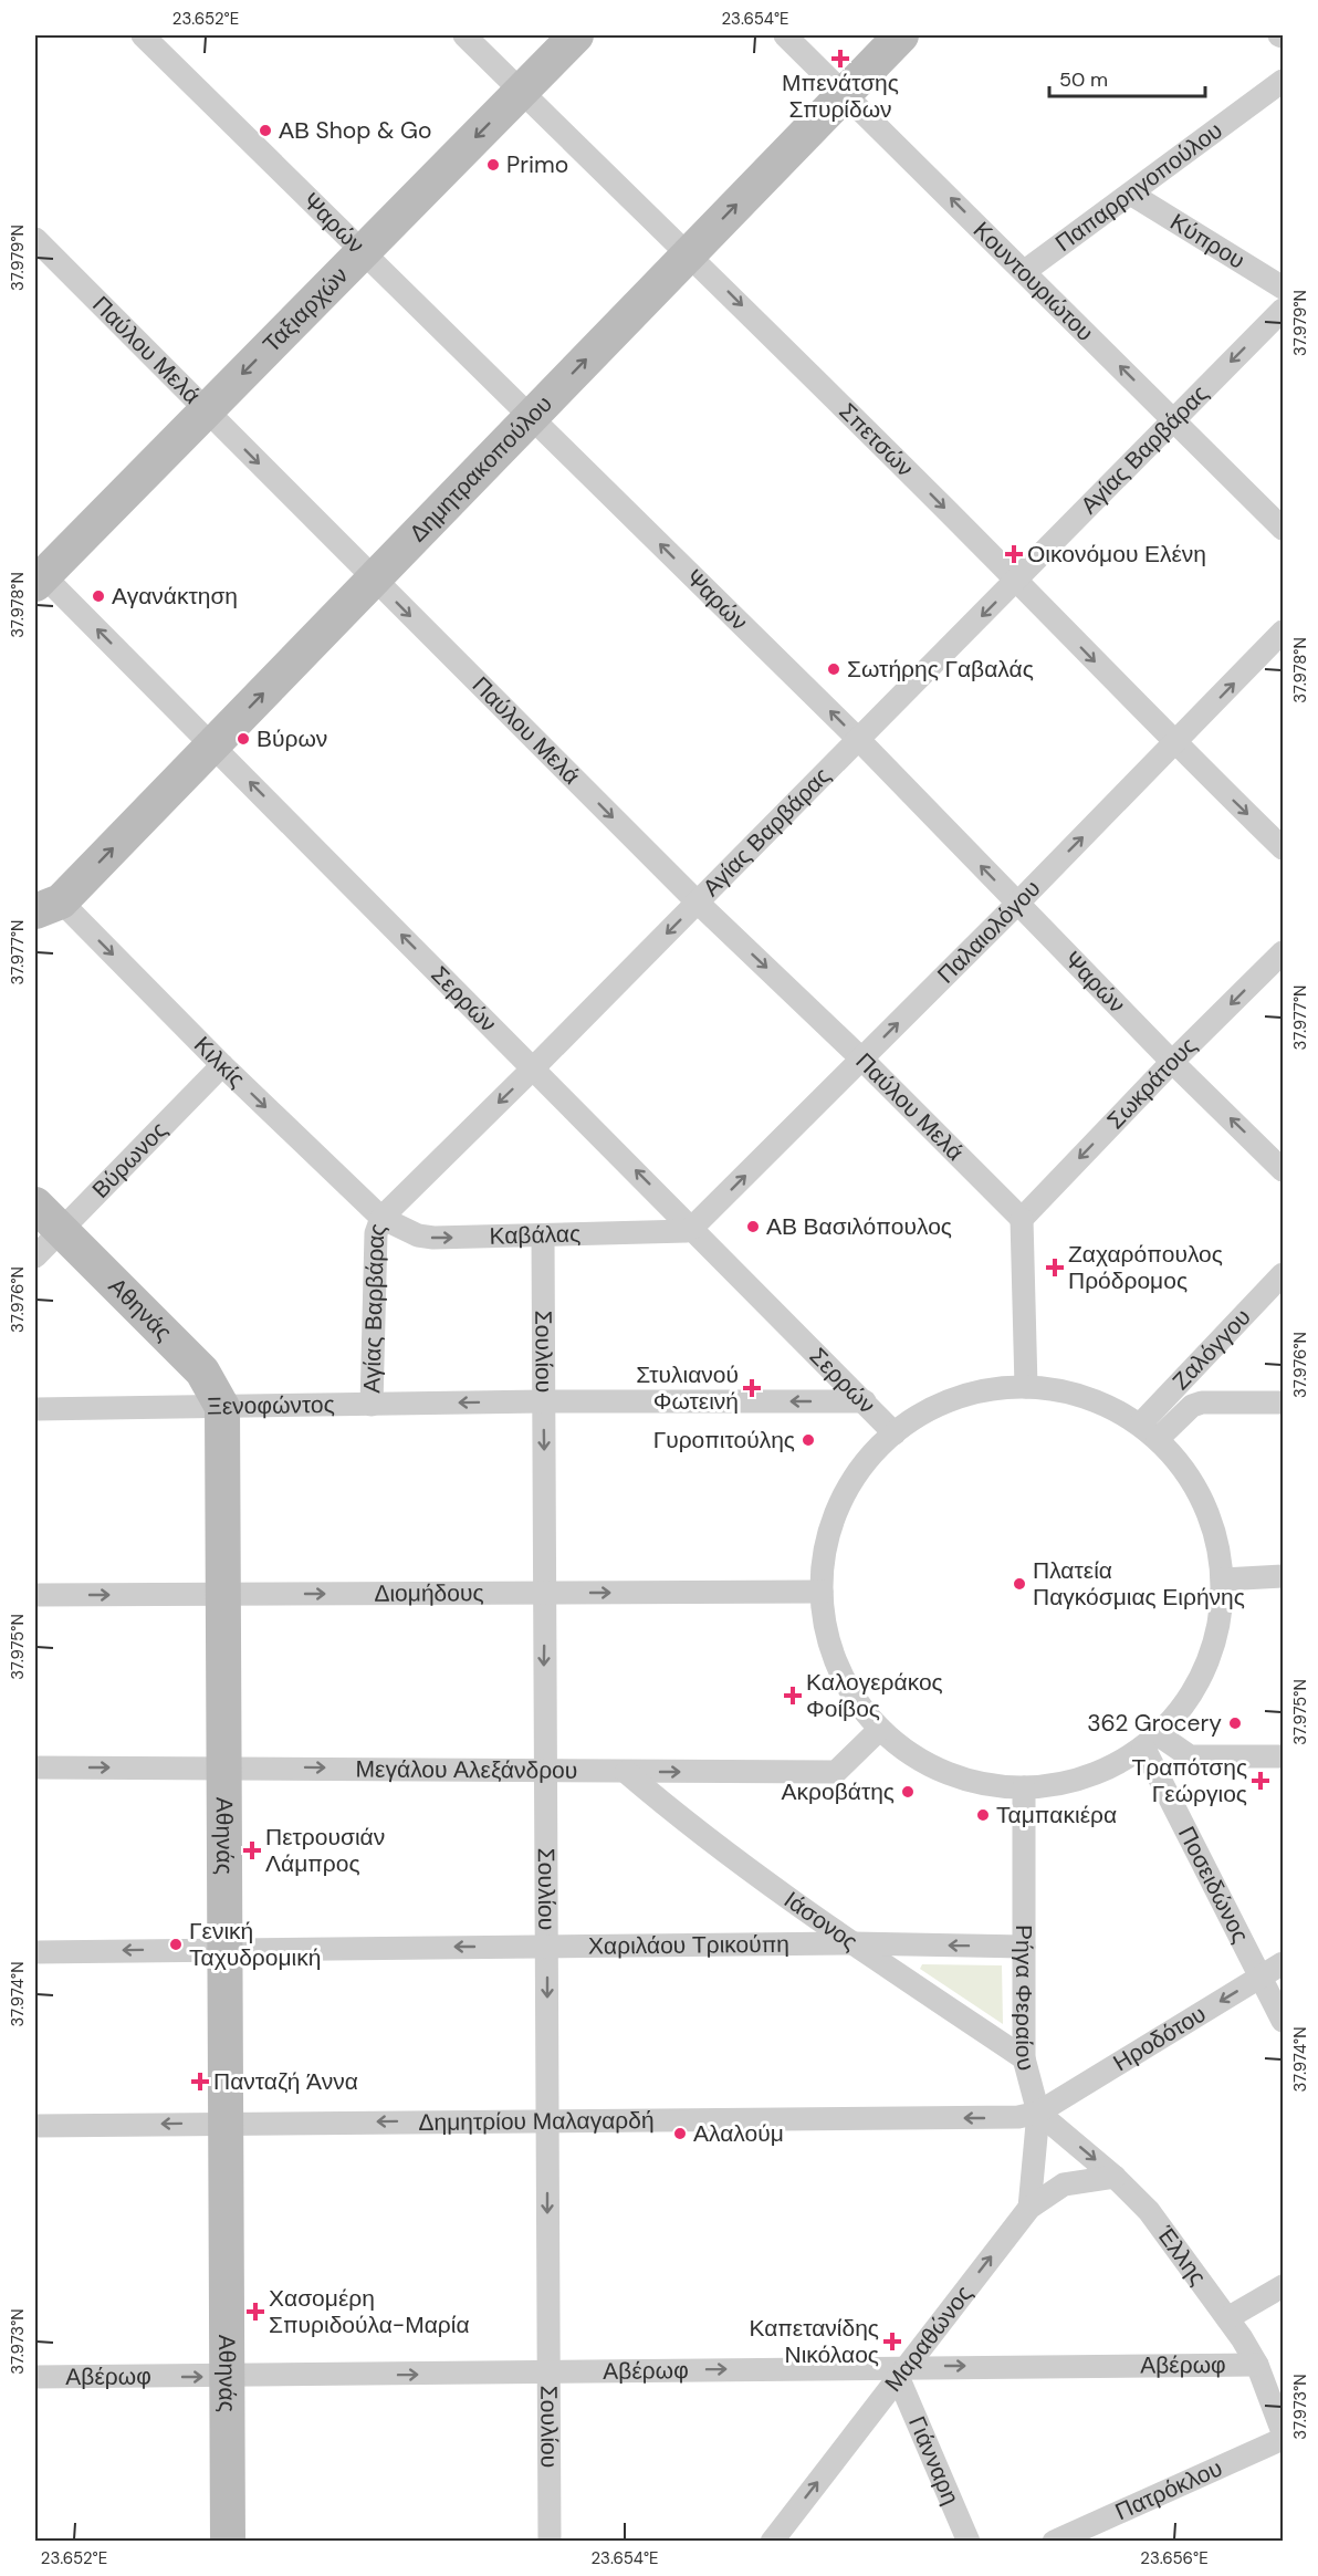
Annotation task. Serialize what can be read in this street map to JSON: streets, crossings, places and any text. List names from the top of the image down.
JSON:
{
  "streets": {
    "main road": ["Ταξιαρχών", "Δημητρακοπούλου", "Αθηνάς"],
    "street": [
      "Παπαρρηγοπούλου",
      "Ψαρών",
      "Κύπρου",
      "Κουντουριώτου",
      "Παύλου Μελά",
      "Σπετσών",
      "Αγίας Βαρβάρας",
      "Παλαιολόγου",
      "Σερρών",
      "Κιλκίς",
      "Σωκράτους",
      "Βύρωνος",
      "Καβάλας",
      "Ζαλόγγου",
      "Σουλίου",
      "Ξενοφώντος",
      "Διομήδους",
      "Μεγάλου Αλεξάνδρου",
      "Ποσειδώνος",
      "Ιάσονος",
      "Χαριλάου Τρικούπη",
      "Ρήγα Φεραίου",
      "Ηροδότου",
      "Δημητρίου Μαλαγαρδή",
      "Έλλης",
      "Μαραθώνος",
      "Αβέρωφ",
      "Γιάνναρη",
      "Πατρόκλου"
    ]
  },
  "crossings": [
    ["Παπαρρηγοπούλου", "Κύπρου"],
    ["Παπαρρηγοπούλου", "Κουντουριώτου"],
    ["Ψαρών", "Ταξιαρχών"],
    ["Ψαρών", "Αγίας Βαρβάρας"],
    ["Ψαρών", "Δημητρακοπούλου"],
    ["Ψαρών", "Παλαιολόγου"],
    ["Ψαρών", "Σωκράτους"],
    ["Κουντουριώτου", "Αγίας Βαρβάρας"],
    ["Κουντουριώτου", "Δημητρακοπούλου"],
    ["Ταξιαρχών", "Παύλου Μελά"],
    ["Ταξιαρχών", "Σπετσών"],
    ["Ταξιαρχών", "Σερρών"],
    ["Παύλου Μελά", "Αγίας Βαρβάρας"],
    ["Παύλου Μελά", "Δημητρακοπούλου"],
    ["Παύλου Μελά", "Παλαιολόγου"],
    ["Παύλου Μελά", "Σωκράτους"],
    ["Σπετσών", "Αγίας Βαρβάρας"],
    ["Σπετσών", "Δημητρακοπούλου"],
    ["Σπετσών", "Παλαιολόγου"],
    ["Αγίας Βαρβάρας", "Σερρών"],
    ["Αγίας Βαρβάρας", "Κιλκίς"],
    ["Αγίας Βαρβάρας", "Καβάλας"],
    ["Αγίας Βαρβάρας", "Ξενοφώντος"],
    ["Δημητρακοπούλου", "Σερρών"],
    ["Δημητρακοπούλου", "Κιλκίς"],
    ["Παλαιολόγου", "Σερρών"],
    ["Παλαιολόγου", "Καβάλας"],
    ["Σερρών", "Καβάλας"],
    ["Σερρών", "Ξενοφώντος"],
    ["Κιλκίς", "Βύρωνος"],
    ["Κιλκίς", "Καβάλας"],
    ["Βύρωνος", "Αθηνάς"],
    ["Καβάλας", "Σουλίου"],
    ["Αθηνάς", "Ξενοφώντος"],
    ["Αθηνάς", "Διομήδους"],
    ["Αθηνάς", "Μεγάλου Αλεξάνδρου"],
    ["Αθηνάς", "Χαριλάου Τρικούπη"],
    ["Αθηνάς", "Δημητρίου Μαλαγαρδή"],
    ["Αθηνάς", "Αβέρωφ"],
    ["Σουλίου", "Ξενοφώντος"],
    ["Σουλίου", "Διομήδους"],
    ["Σουλίου", "Μεγάλου Αλεξάνδρου"],
    ["Σουλίου", "Χαριλάου Τρικούπη"],
    ["Σουλίου", "Δημητρίου Μαλαγαρδή"],
    ["Σουλίου", "Αβέρωφ"],
    ["Μεγάλου Αλεξάνδρου", "Ιάσονος"],
    ["Ποσειδώνος", "Ηροδότου"],
    ["Ιάσονος", "Χαριλάου Τρικούπη"],
    ["Ιάσονος", "Ρήγα Φεραίου"],
    ["Χαριλάου Τρικούπη", "Ρήγα Φεραίου"],
    ["Ρήγα Φεραίου", "Ηροδότου"],
    ["Ρήγα Φεραίου", "Δημητρίου Μαλαγαρδή"],
    ["Ρήγα Φεραίου", "Έλλης"],
    ["Ρήγα Φεραίου", "Μαραθώνος"],
    ["Ηροδότου", "Δημητρίου Μαλαγαρδή"],
    ["Ηροδότου", "Έλλης"],
    ["Δημητρίου Μαλαγαρδή", "Έλλης"],
    ["Έλλης", "Μαραθώνος"],
    ["Έλλης", "Αβέρωφ"],
    ["Μαραθώνος", "Αβέρωφ"],
    ["Μαραθώνος", "Γιάνναρη"],
    ["Αβέρωφ", "Γιάνναρη"]
  ],
  "one_way": [
    "Ψαρών",
    "Κουντουριώτου",
    "Ταξιαρχών",
    "Παύλου Μελά",
    "Σπετσών",
    "Αγίας Βαρβάρας",
    "Δημητρακοπούλου",
    "Παλαιολόγου",
    "Σερρών",
    "Κιλκίς",
    "Σωκράτους",
    "Καβάλας",
    "Σουλίου",
    "Ξενοφώντος",
    "Διομήδους",
    "Μεγάλου Αλεξάνδρου",
    "Χαριλάου Τρικούπη",
    "Ηροδότου",
    "Δημητρίου Μαλαγαρδή",
    "Μαραθώνος",
    "Αβέρωφ"
  ],
  "places": {
    "health": [
      "Μπενάτσης Σπυρίδων",
      "Οικονόμου Ελένη",
      "Ζαχαρόπουλος Πρόδρομος",
      "Στυλιανού Φωτεινή",
      "Καλογεράκος Φοίβος",
      "Τραπότσης Γεώργιος",
      "Πετρουσιάν Λάμπρος",
      "Πανταζή Άννα",
      "Χασομέρη Σπυριδούλα-Μαρία",
      "Καπετανίδης Νικόλαος"
    ],
    "other": [
      "ΑΒ Shop & Go",
      "Primo",
      "Αγανάκτηση",
      "Σωτήρης Γαβαλάς",
      "Βύρων",
      "ΑΒ Βασιλόπουλος",
      "Γυροπιτούλης",
      "Πλατεία Παγκόσμιας Ειρήνης",
      "362 Grocery",
      "Ακροβάτης",
      "Ταμπακιέρα",
      "Γενική Ταχυδρομική",
      "Αλαλούμ"
    ]
  },
  "scale_bar": "50 m",
  "coordinates": [
    "23.652°E",
    "23.654°E",
    "37.979°N",
    "37.978°N",
    "37.977°N",
    "37.976°N",
    "37.975°N",
    "37.974°N",
    "37.973°N",
    "23.656°E"
  ]
}
